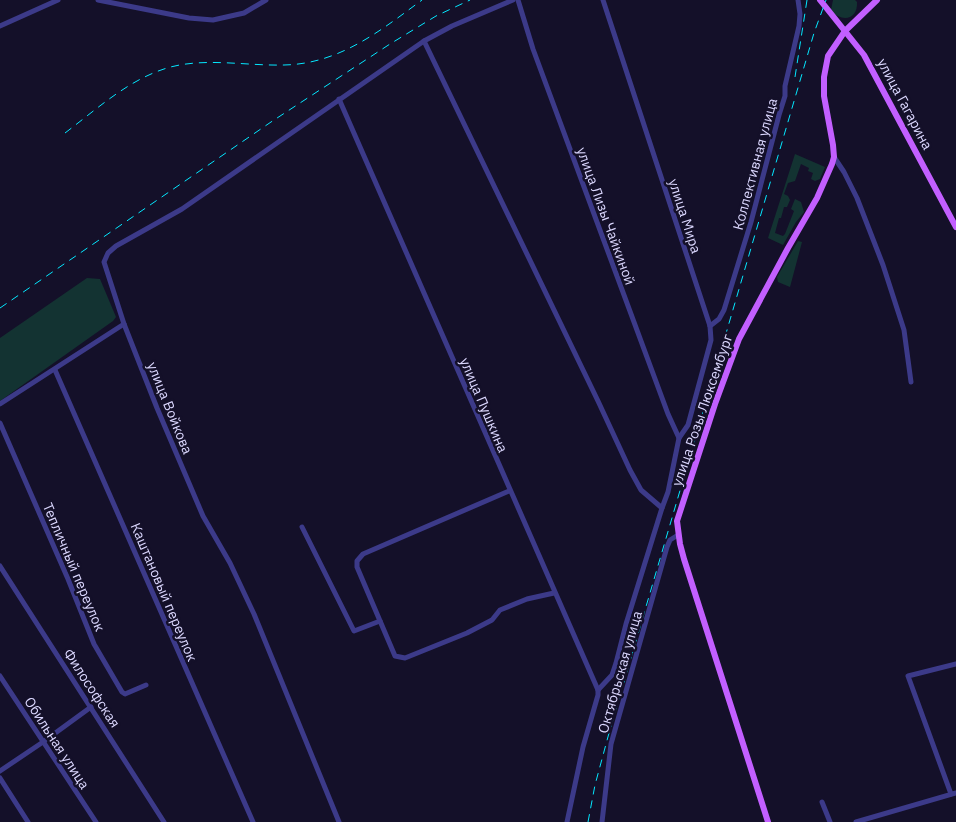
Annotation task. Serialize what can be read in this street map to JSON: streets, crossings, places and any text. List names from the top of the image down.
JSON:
{
  "streets": {
    "main road": ["улица Гагарина", "улица Розы Люксембург"],
    "street": [
      "Коллективная улица",
      "улица Лизы Чайкиной",
      "улица Мира",
      "улица Пушкина",
      "улица Войкова",
      "Тепличный переулок",
      "Каштановый переулок",
      "Октябрьская улица",
      "Философская",
      "Обильная улица"
    ]
  },
  "crossings": [
    ["улица Гагарина", "улица Розы Люксембург"],
    ["Коллективная улица", "улица Мира"],
    ["улица Лизы Чайкиной", "улица Мира"],
    ["улица Пушкина", "улица Войкова"],
    ["улица Розы Люксембург", "Октябрьская улица"]
  ]
}
